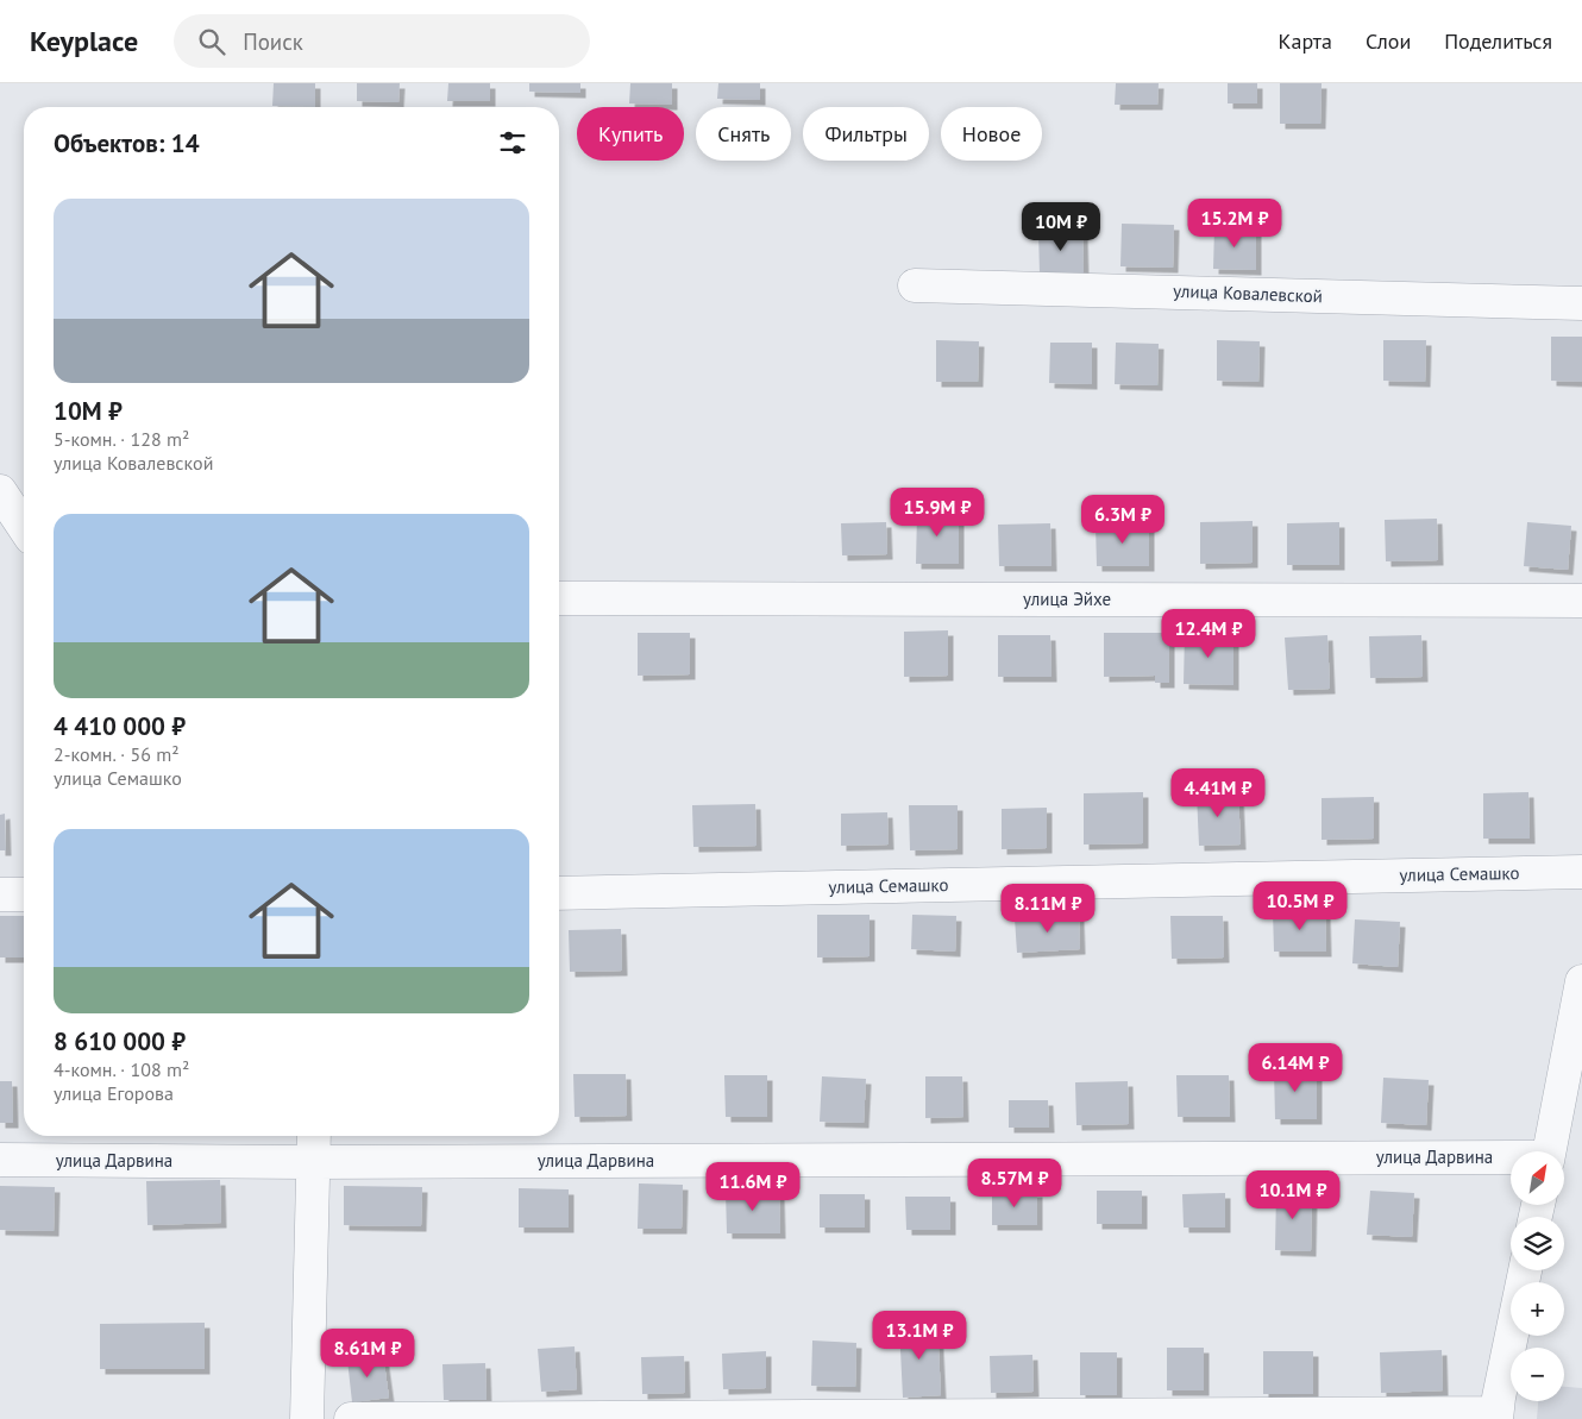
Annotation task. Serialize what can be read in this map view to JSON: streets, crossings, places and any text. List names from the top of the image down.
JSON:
{
  "streets": {
    "street": [
      "улица Ковалевской",
      "улица Эйхе",
      "улица Семашко",
      "улица Дарвина"
    ]
  },
  "north": "top right",
  "page": {
    "header": "Keyplace",
    "search": "Поиск",
    "nav": ["Карта", "Слои", "Поделиться"],
    "chip": [
      "Купить",
      "Снять",
      "Фильтры",
      "Новое"
    ],
    "heading": "Объектов: 14",
    "list": [
      {
        "name": "10M ₽",
        "note": "5-комн. · 128 m² · улица Ковалевской"
      },
      {
        "name": "4 410 000 ₽",
        "note": "2-комн. · 56 m² · улица Семашко"
      },
      {
        "name": "8 610 000 ₽",
        "note": "4-комн. · 108 m² · улица Егорова"
      }
    ],
    "price": [
      "15.2M ₽",
      "10M ₽",
      "15.9M ₽",
      "6.3M ₽",
      "12.4M ₽",
      "4.41M ₽",
      "10.5M ₽",
      "8.11M ₽",
      "6.14M ₽",
      "8.57M ₽",
      "11.6M ₽",
      "10.1M ₽",
      "13.1M ₽",
      "8.61M ₽"
    ],
    "map_buttons": ["+", "−"]
  }
}
